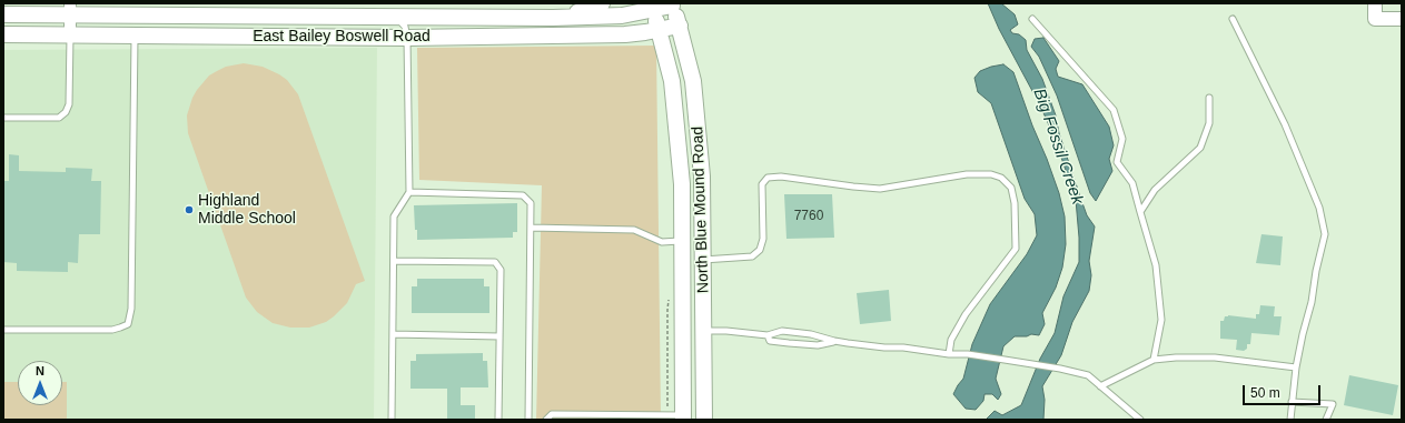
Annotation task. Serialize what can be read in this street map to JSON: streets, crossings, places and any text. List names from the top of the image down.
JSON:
{
  "streets": {
    "main road": ["East Bailey Boswell Road", "North Blue Mound Road"]
  },
  "crossings": [
    ["East Bailey Boswell Road", "North Blue Mound Road"]
  ],
  "water": ["Big Fossil Creek"],
  "places": ["Highland Middle School"],
  "house_numbers": ["7760"],
  "scale_bar": "50 m",
  "north": "top"
}
